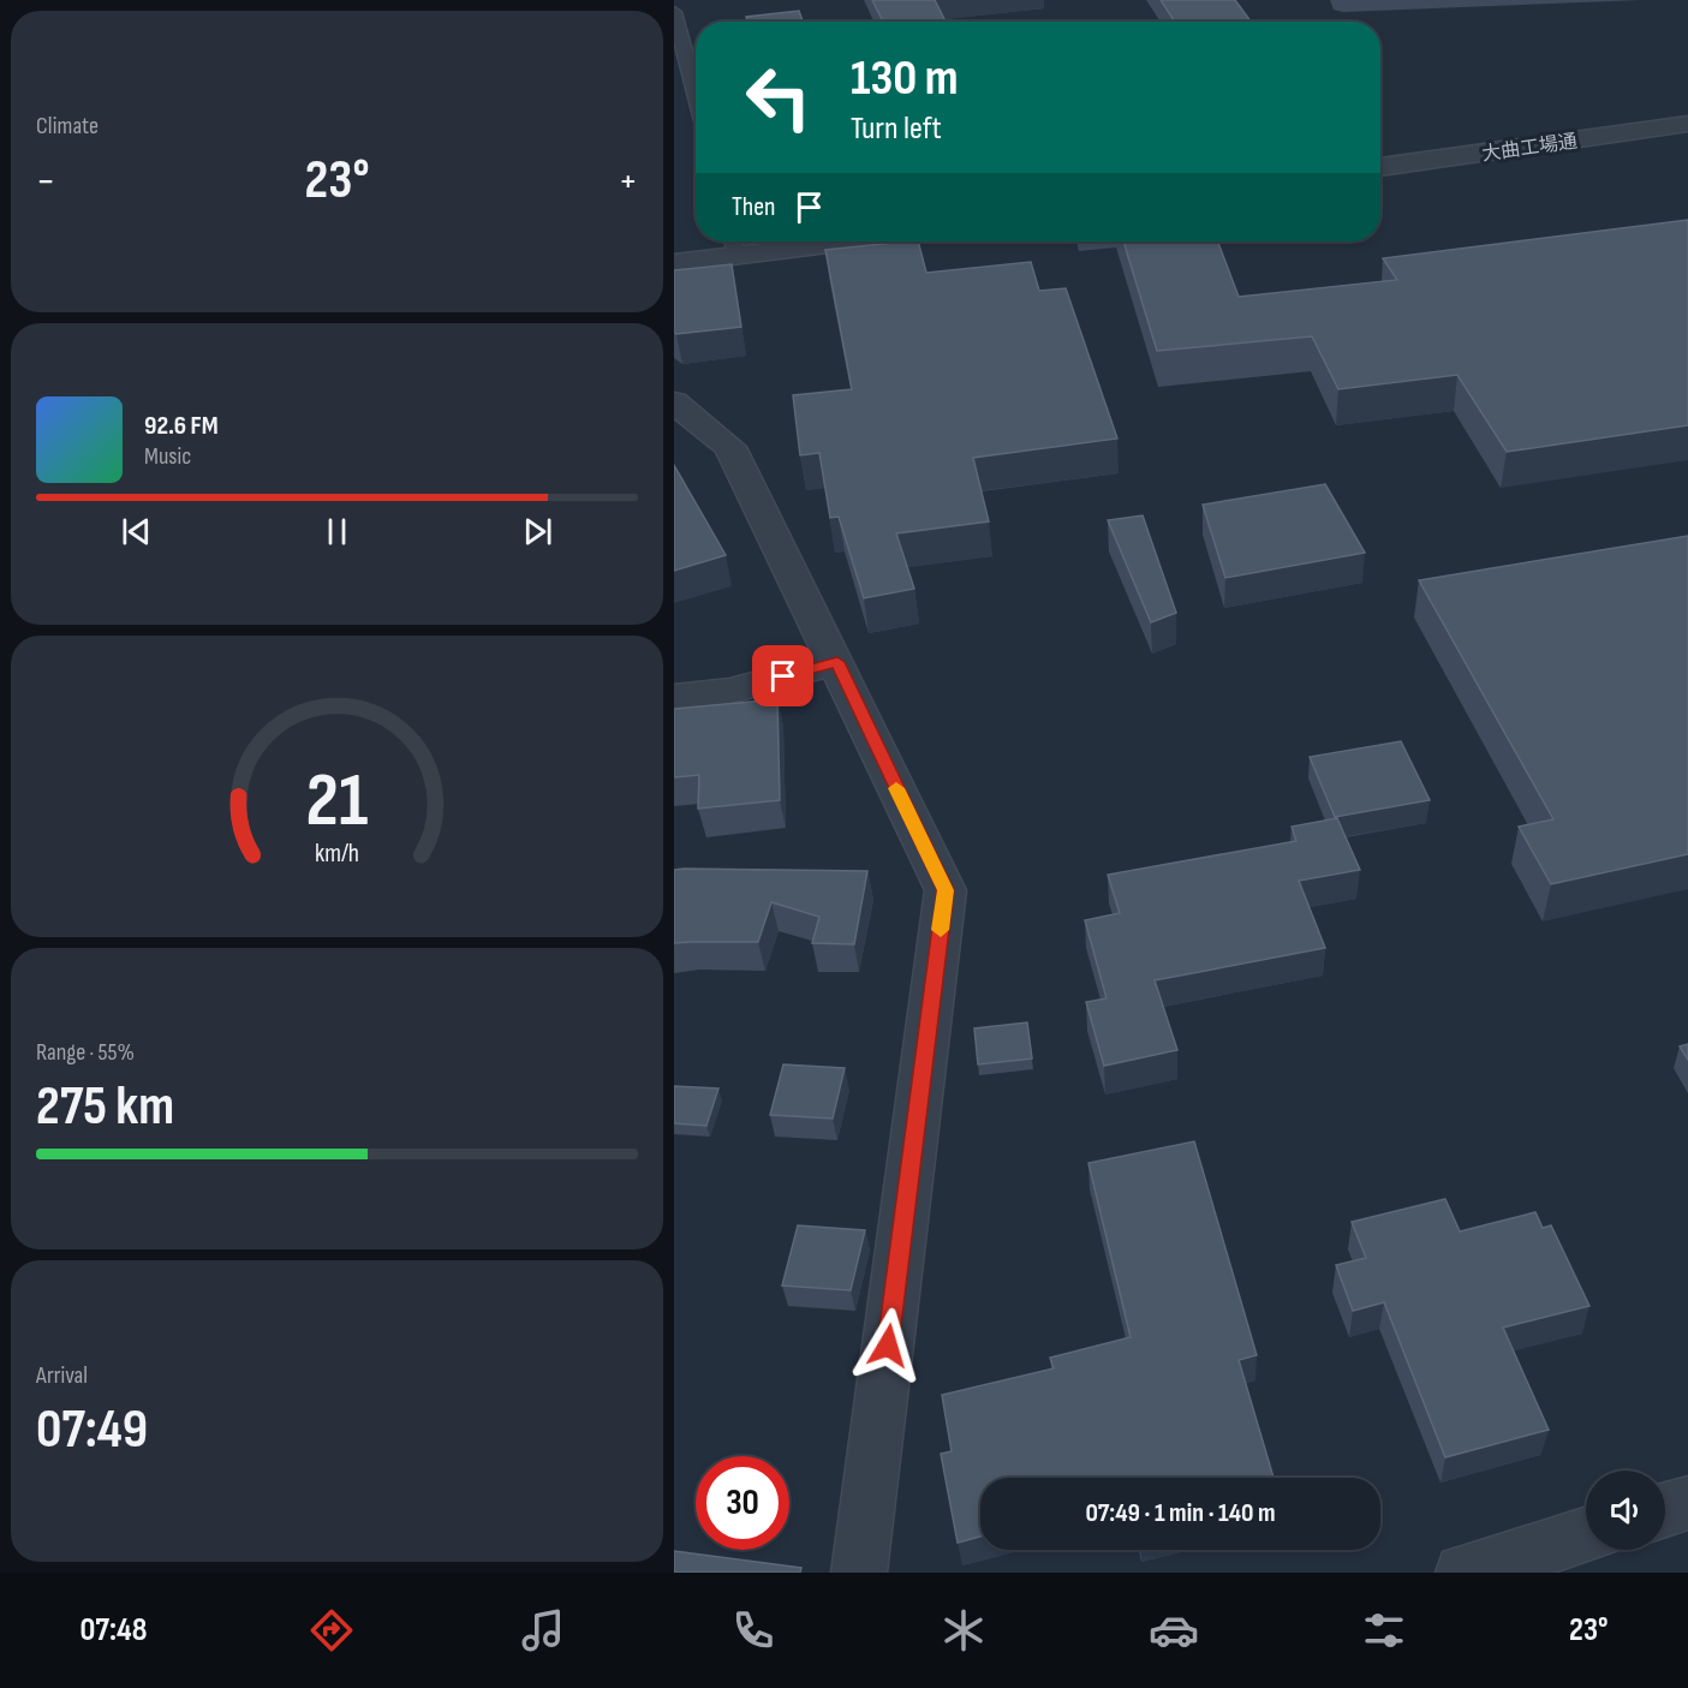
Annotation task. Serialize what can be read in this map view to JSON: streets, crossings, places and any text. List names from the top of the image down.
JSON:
{
  "streets": {
    "street": ["大曲工場通"]
  },
  "page": {
    "tile": [
      "Climate",
      ["Range · 55%", "275 km"],
      ["Arrival", "07:49"]
    ],
    "turn": ["130 m", "Turn left"],
    "heat": ["−", "23°", "+"],
    "then": "Then",
    "song": ["92.6 FM", "Music"],
    "limit": "30",
    "trip": "07:49 · 1 min · 140 m",
    "tabs": ["07:48", "23°"],
    "gauge": ["21", "km/h"]
  }
}
